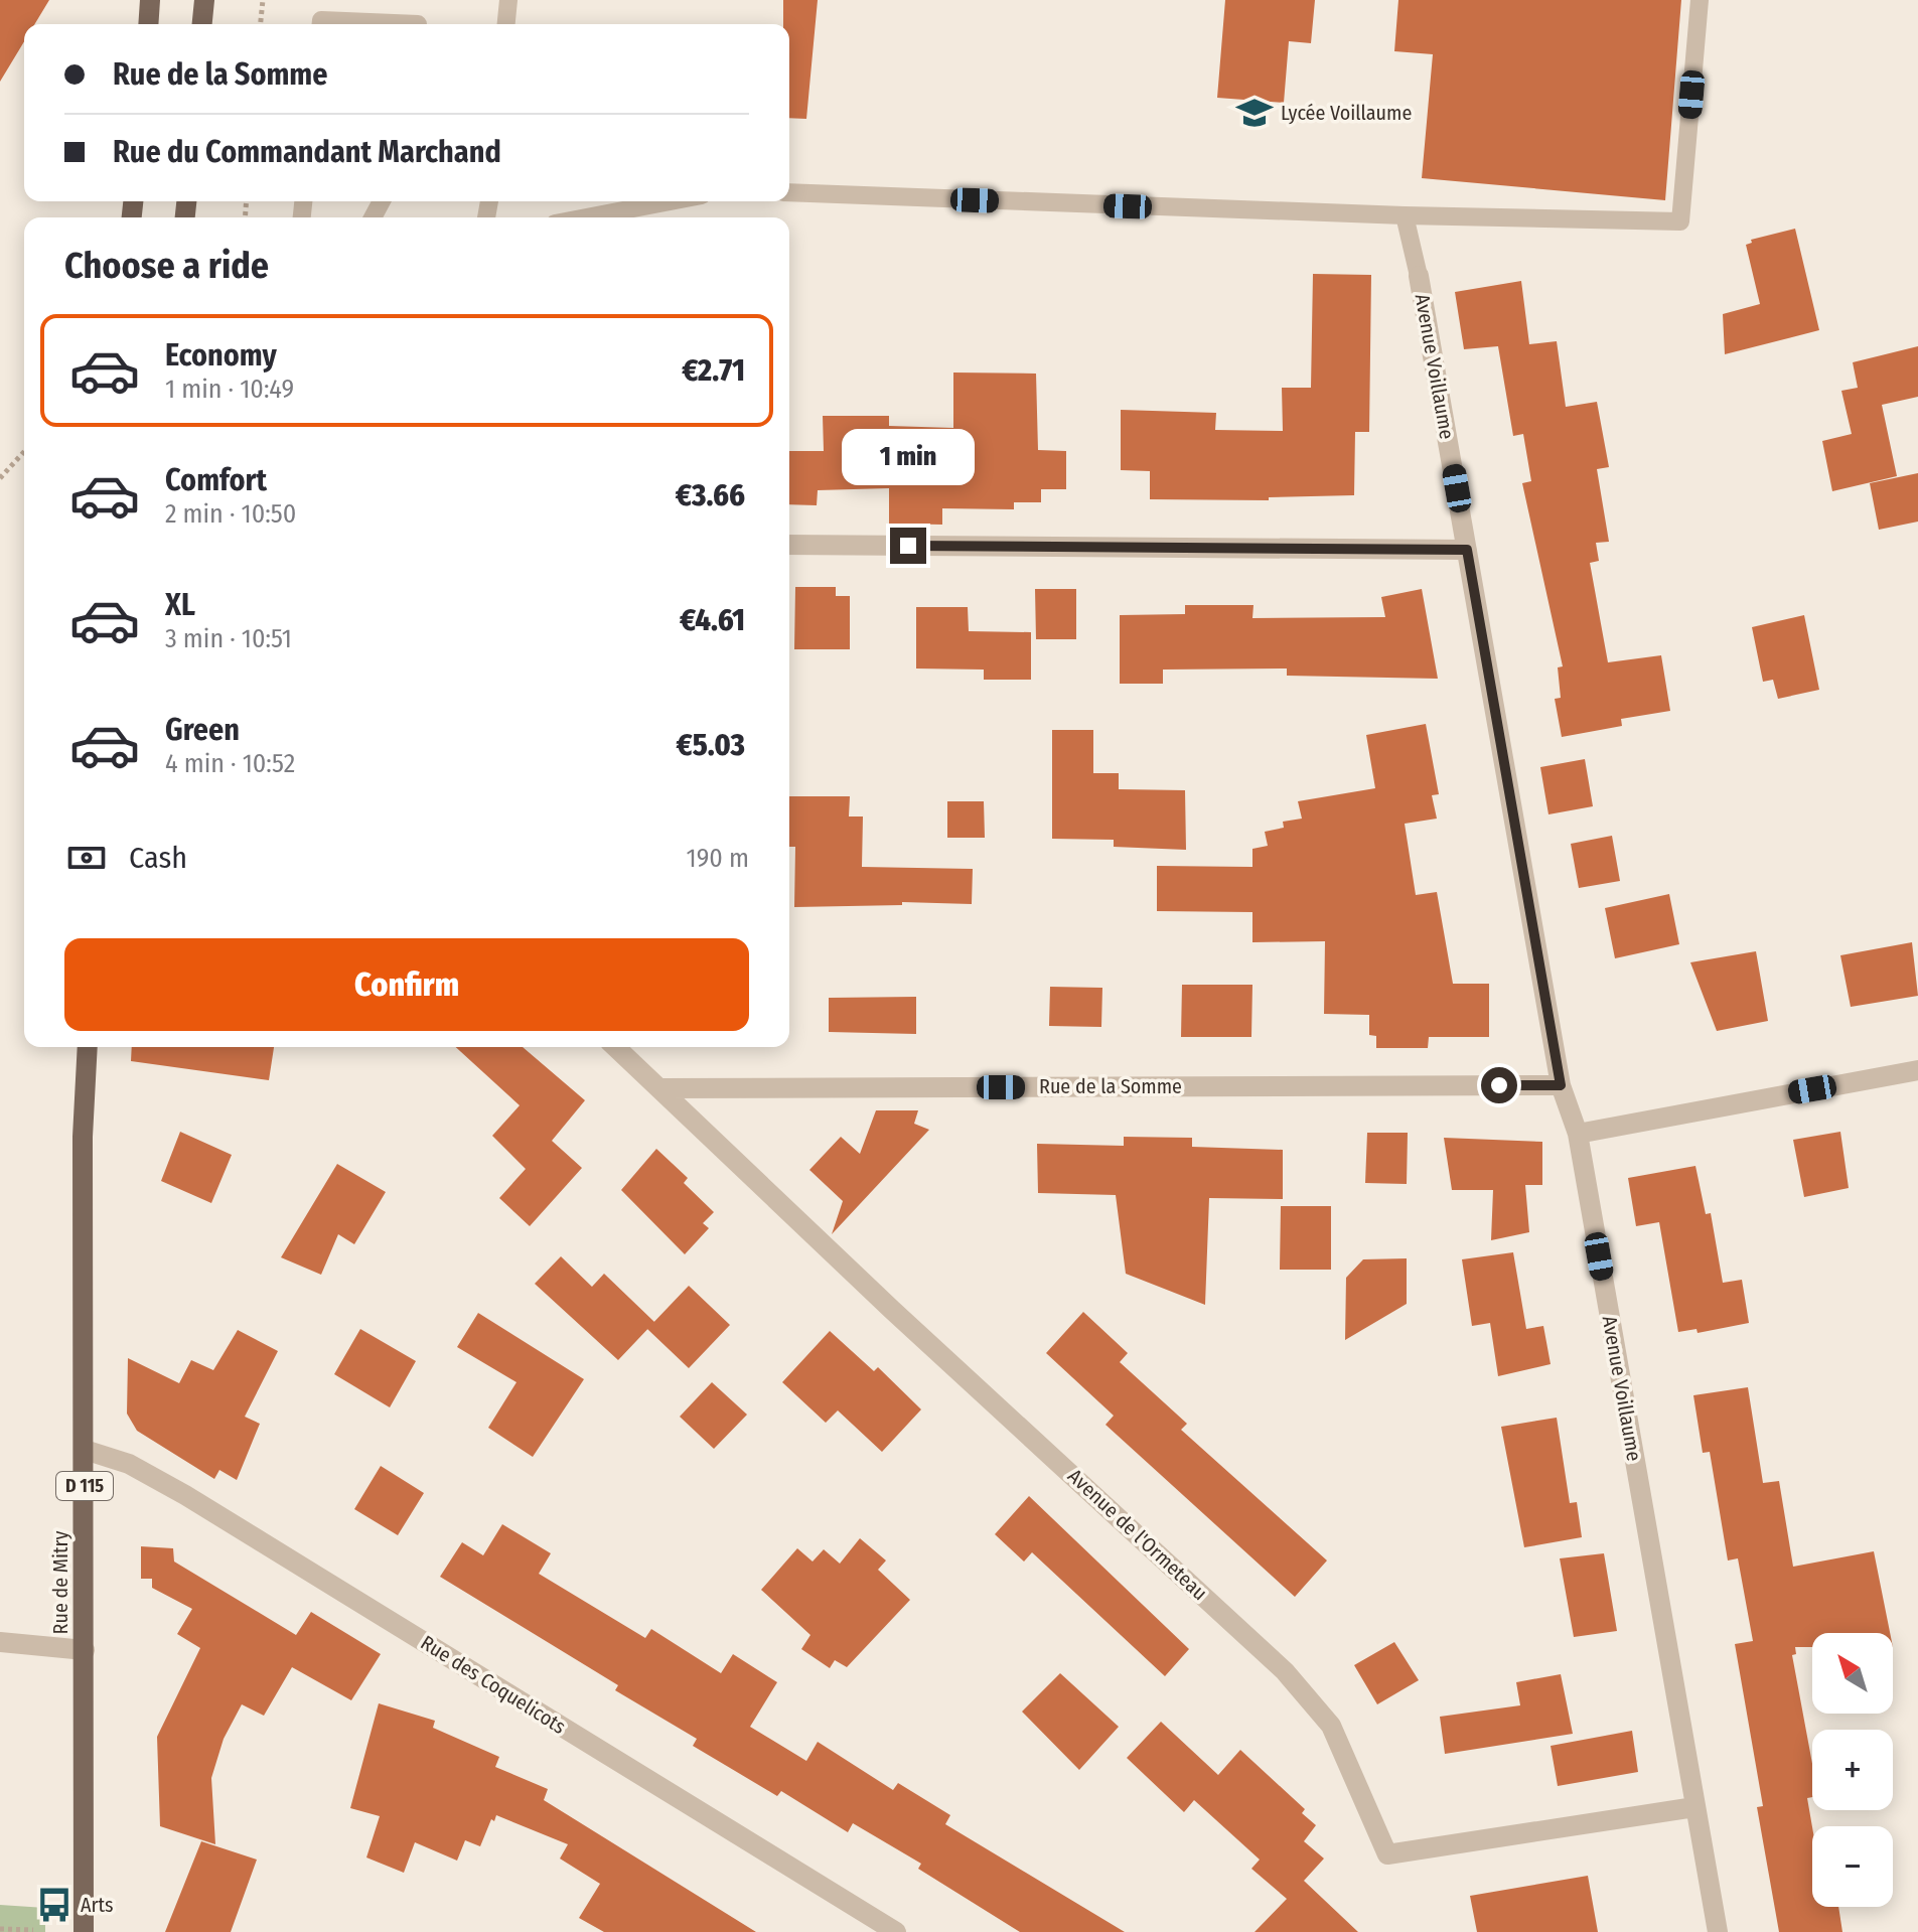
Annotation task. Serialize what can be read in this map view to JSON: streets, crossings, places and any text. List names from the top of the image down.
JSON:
{
  "streets": {
    "main road": ["D 115", "Rue de Mitry"],
    "street": [
      "Avenue Voillaume",
      "Rue de la Somme",
      "Avenue de l'Ormeteau",
      "Rue des Coquelicots"
    ]
  },
  "crossings": [
    ["Avenue Voillaume", "Rue de la Somme"],
    ["Avenue Voillaume", "Avenue de l'Ormeteau"],
    ["Rue de la Somme", "Avenue de l'Ormeteau"],
    ["Rue de Mitry", "Rue des Coquelicots"]
  ],
  "places": {
    "school or university": ["Lycée Voillaume"],
    "bus stop": ["Arts"]
  },
  "north": "top left",
  "page": {
    "banner": ["Rue de la Somme", "Rue du Commandant Marchand"],
    "heading": "Choose a ride",
    "list": [
      {
        "name": "Economy",
        "note": "1 min · 10:49",
        "value": "€2.71"
      },
      {
        "name": "Comfort",
        "note": "2 min · 10:50",
        "value": "€3.66"
      },
      {
        "name": "XL",
        "note": "3 min · 10:51",
        "value": "€4.61"
      },
      {
        "name": "Green",
        "note": "4 min · 10:52",
        "value": "€5.03"
      }
    ],
    "bubble": "1 min",
    "pay": ["Cash", "190 m"],
    "buttons": "Confirm",
    "map_buttons": ["+", "−"]
  }
}
